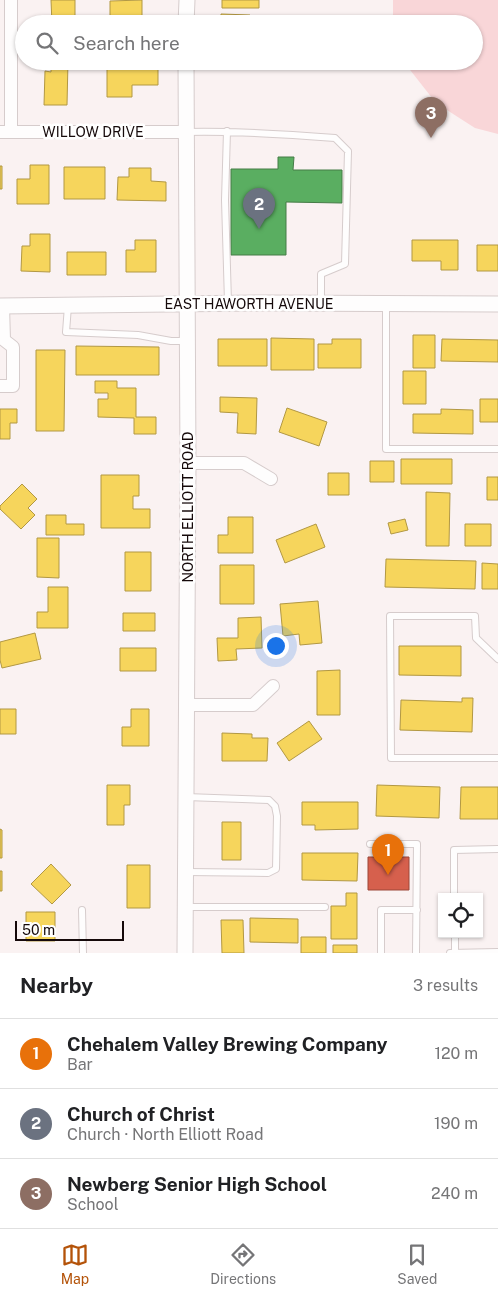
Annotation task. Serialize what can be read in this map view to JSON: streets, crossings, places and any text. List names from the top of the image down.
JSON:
{
  "streets": {
    "street": ["WILLOW DRIVE", "EAST HAWORTH AVENUE", "NORTH ELLIOTT ROAD"]
  },
  "crossings": [
    ["WILLOW DRIVE", "NORTH ELLIOTT ROAD"],
    ["EAST HAWORTH AVENUE", "NORTH ELLIOTT ROAD"]
  ],
  "scale_bar": "50 m",
  "page": {
    "search": "Search here",
    "pins": ["3", "2", "1"],
    "scale": "50 m",
    "heading": ["Nearby", "3 results"],
    "list": [
      {
        "mark": "1",
        "name": "Chehalem Valley Brewing Company",
        "note": "Bar",
        "value": "120 m"
      },
      {
        "mark": "2",
        "name": "Church of Christ",
        "note": "Church · North Elliott Road",
        "value": "190 m"
      },
      {
        "mark": "3",
        "name": "Newberg Senior High School",
        "note": "School",
        "value": "240 m"
      }
    ],
    "nav": ["Map", "Directions", "Saved"]
  }
}
